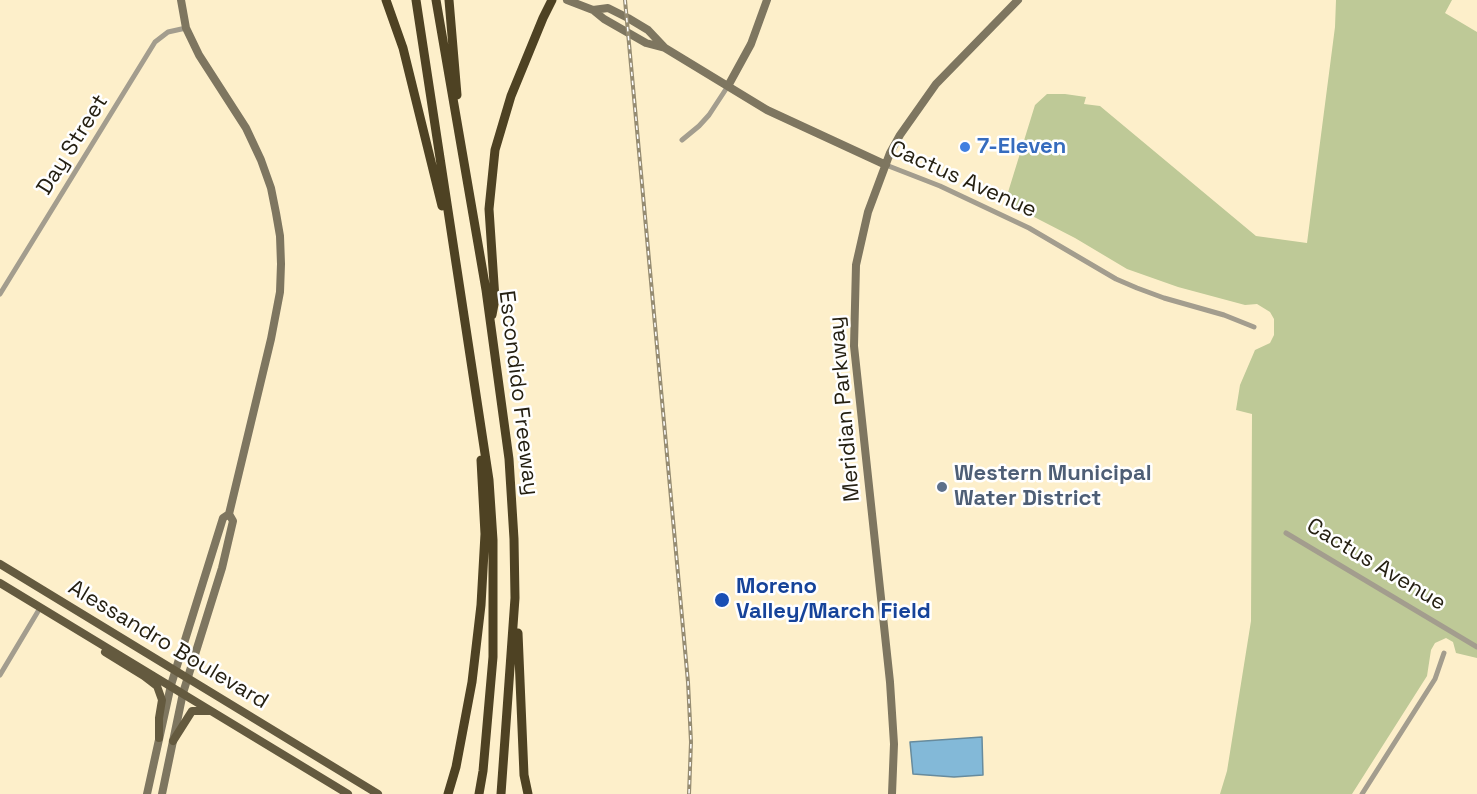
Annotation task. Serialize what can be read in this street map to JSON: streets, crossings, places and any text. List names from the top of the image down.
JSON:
{
  "streets": {
    "highway": ["Escondido Freeway"],
    "main road": ["Cactus Avenue", "Meridian Parkway", "Alessandro Boulevard"],
    "street": ["Day Street"]
  },
  "crossings": [
    ["Cactus Avenue", "Meridian Parkway"]
  ],
  "places": ["7-Eleven", "Western Municipal Water District", "Moreno Valley/March Field"]
}
